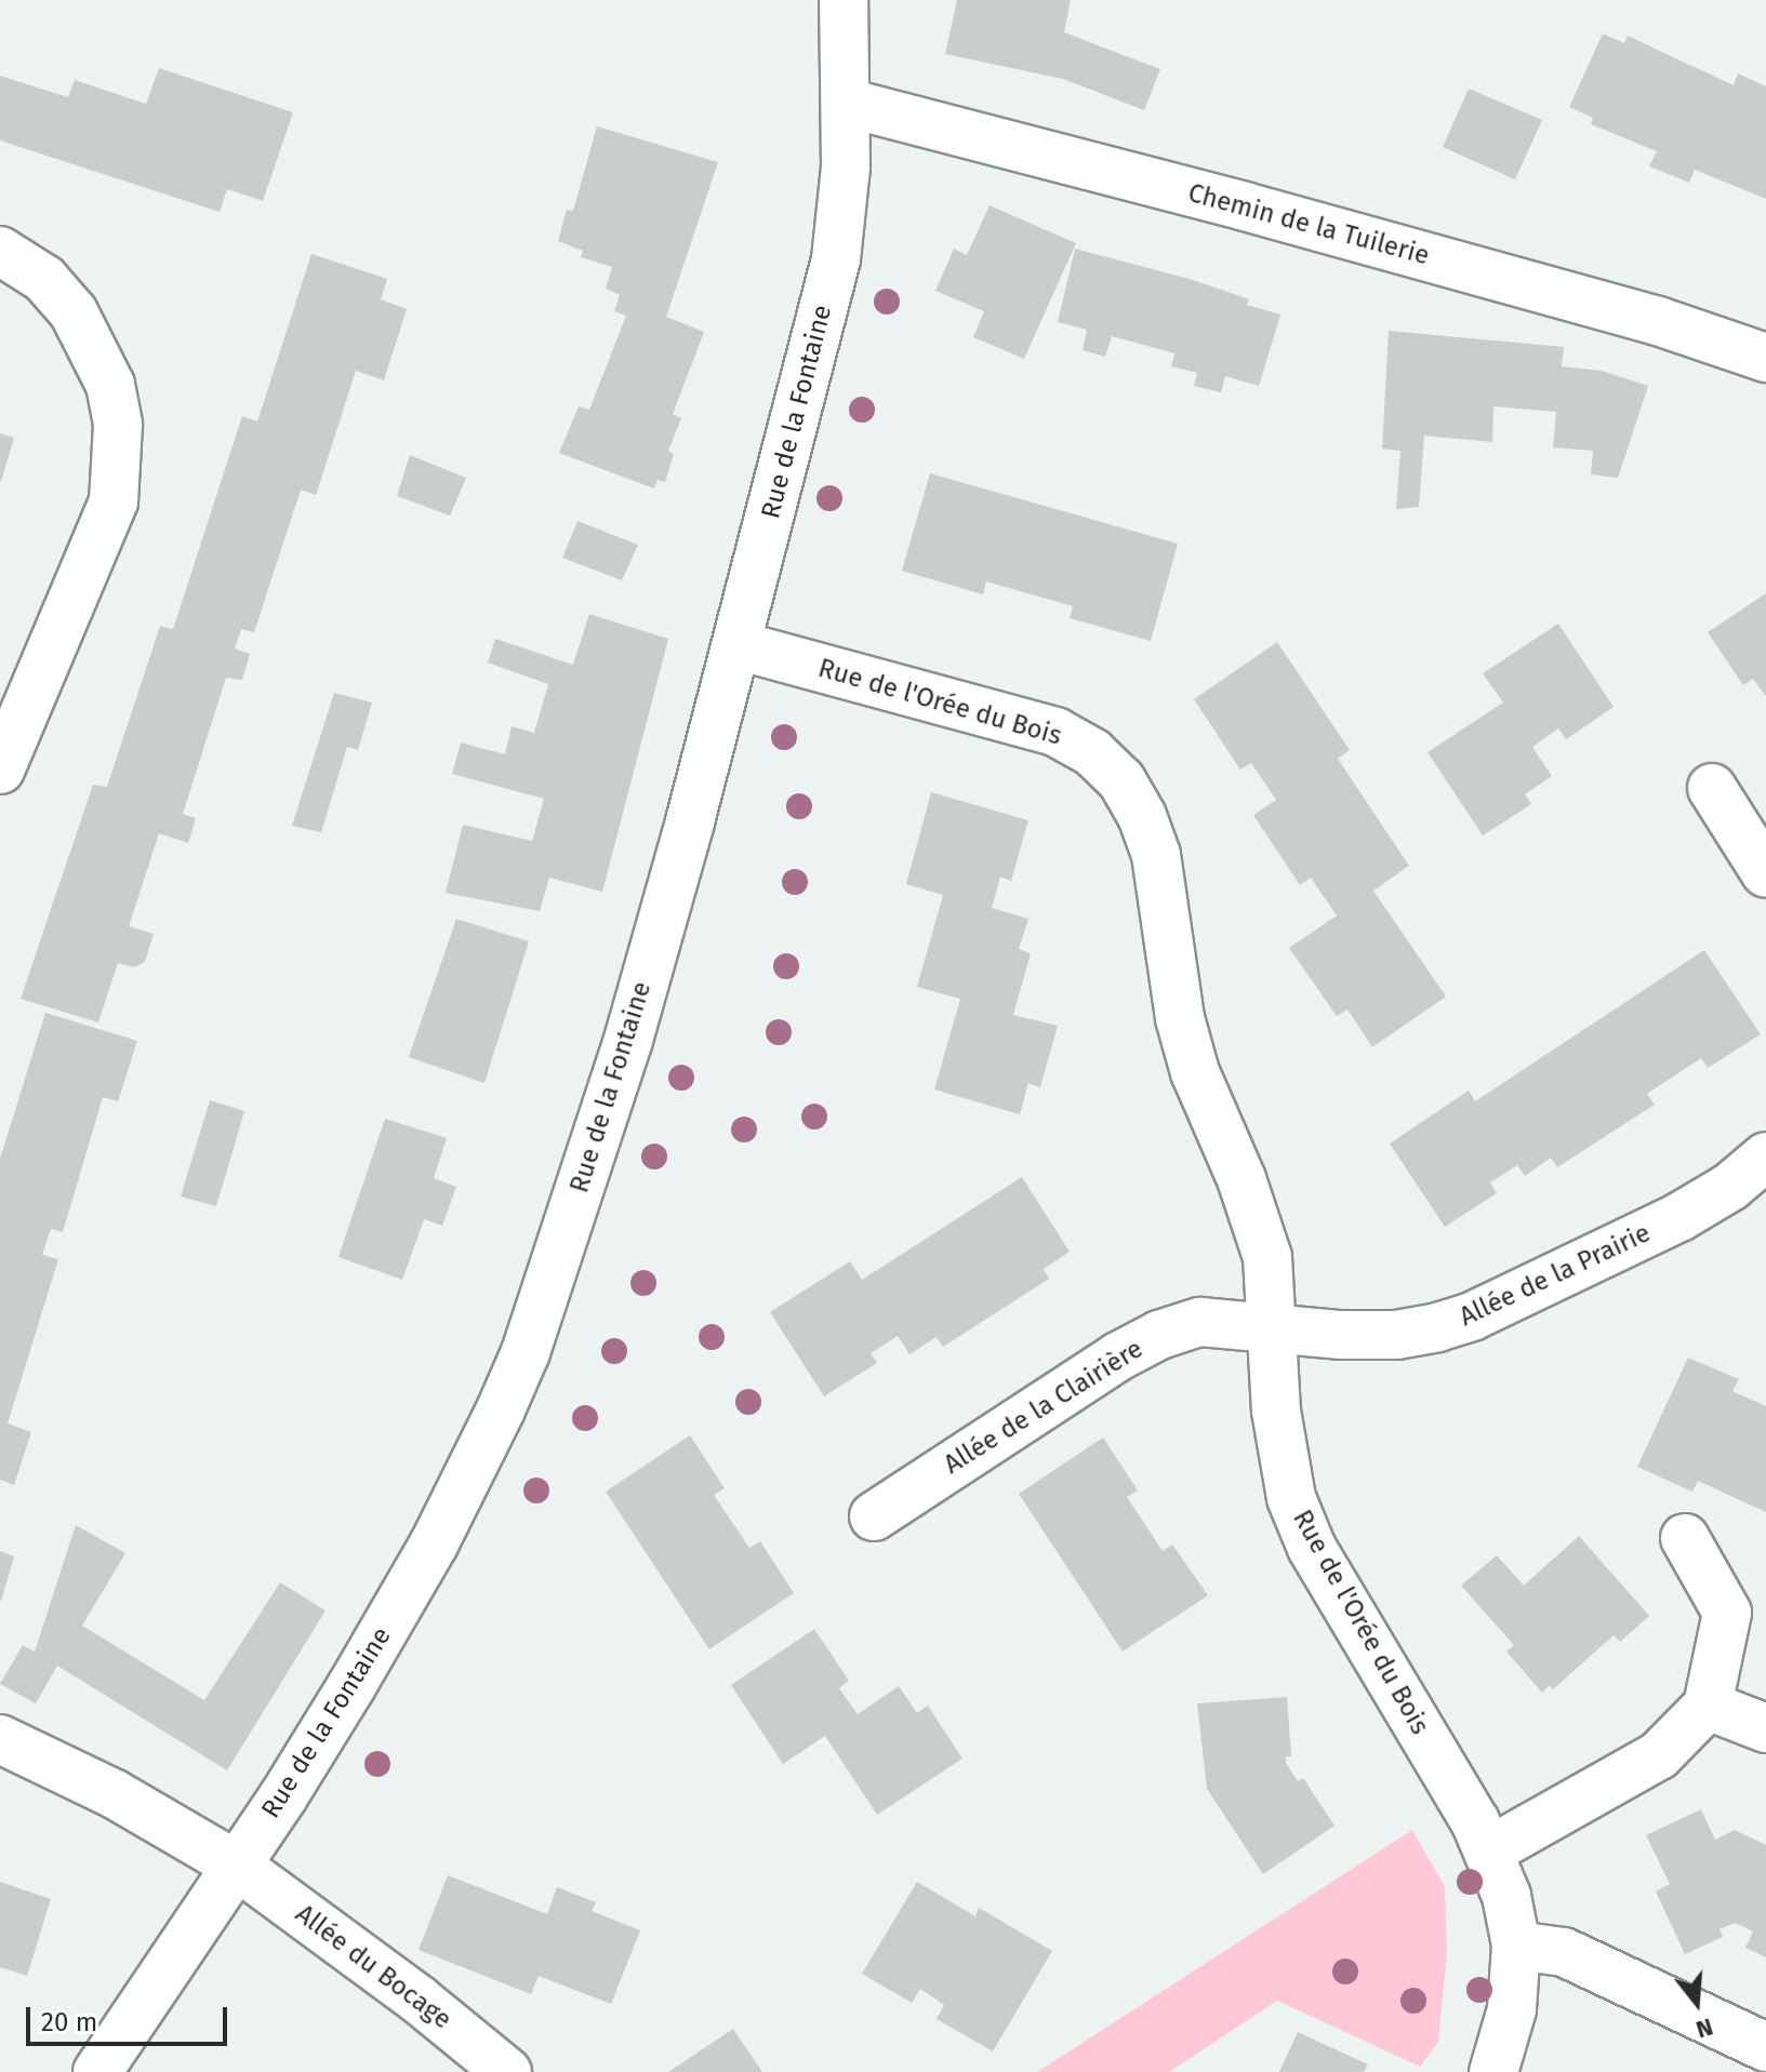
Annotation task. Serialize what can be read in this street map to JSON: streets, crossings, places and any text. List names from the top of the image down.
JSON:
{
  "streets": {
    "street": [
      "Chemin de la Tuilerie",
      "Rue de la Fontaine",
      "Rue de l'Orée du Bois",
      "Allée de la Prairie",
      "Allée de la Clairière",
      "Allée du Bocage"
    ]
  },
  "crossings": [
    ["Chemin de la Tuilerie", "Rue de la Fontaine"],
    ["Rue de la Fontaine", "Rue de l'Orée du Bois"],
    ["Rue de la Fontaine", "Allée du Bocage"],
    ["Rue de l'Orée du Bois", "Allée de la Prairie"],
    ["Rue de l'Orée du Bois", "Allée de la Clairière"],
    ["Allée de la Prairie", "Allée de la Clairière"]
  ],
  "scale_bar": "20 m",
  "north": "bottom"
}
